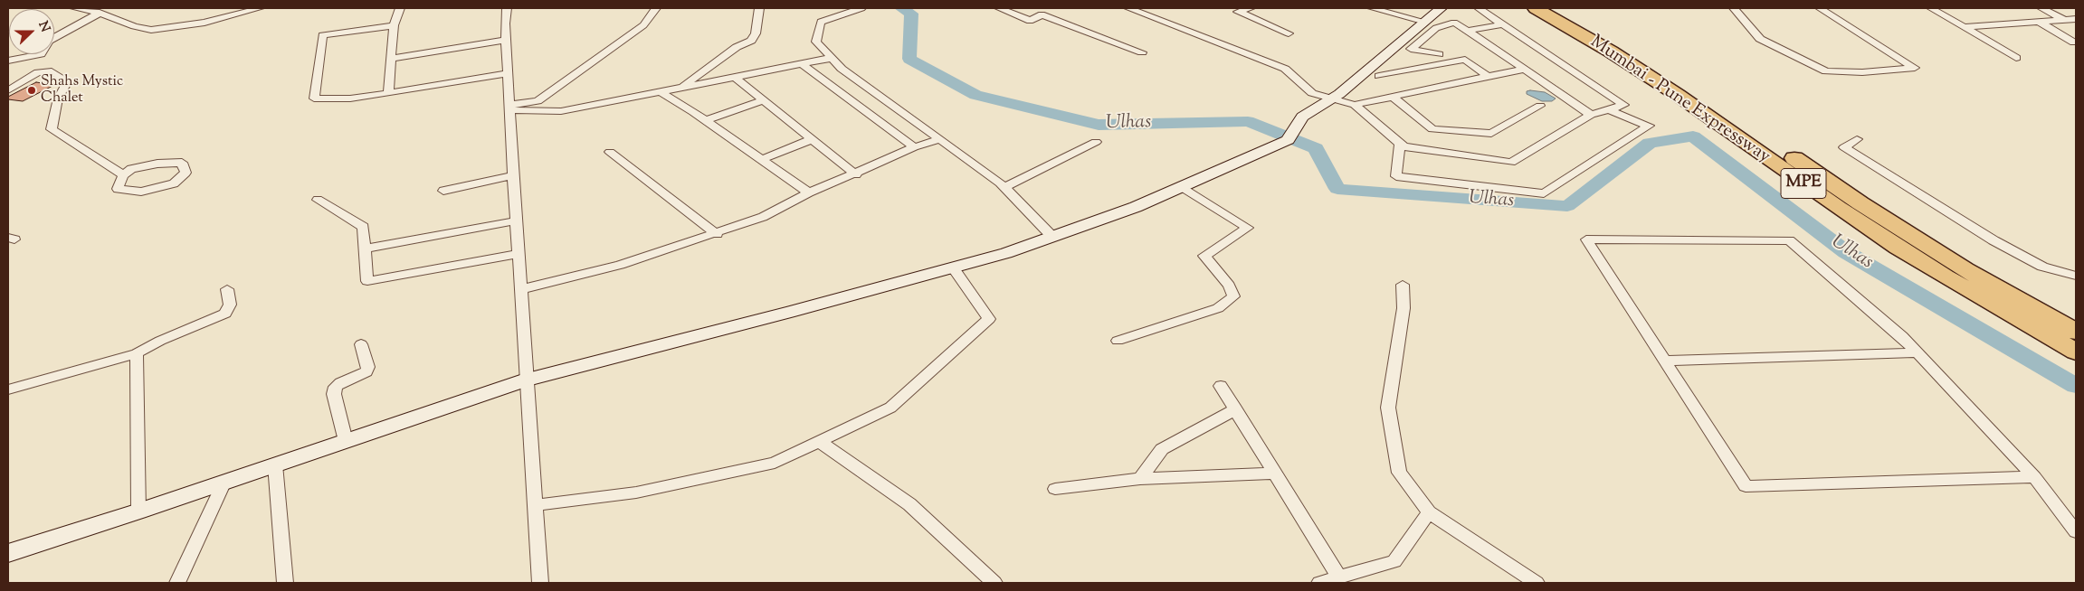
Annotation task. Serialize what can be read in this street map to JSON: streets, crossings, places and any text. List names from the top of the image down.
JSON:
{
  "streets": {
    "highway": ["Mumbai - Pune Expressway", "MPE"]
  },
  "water": ["Ulhas"],
  "places": ["Shahs Mystic Chalet"],
  "north": "right"
}
